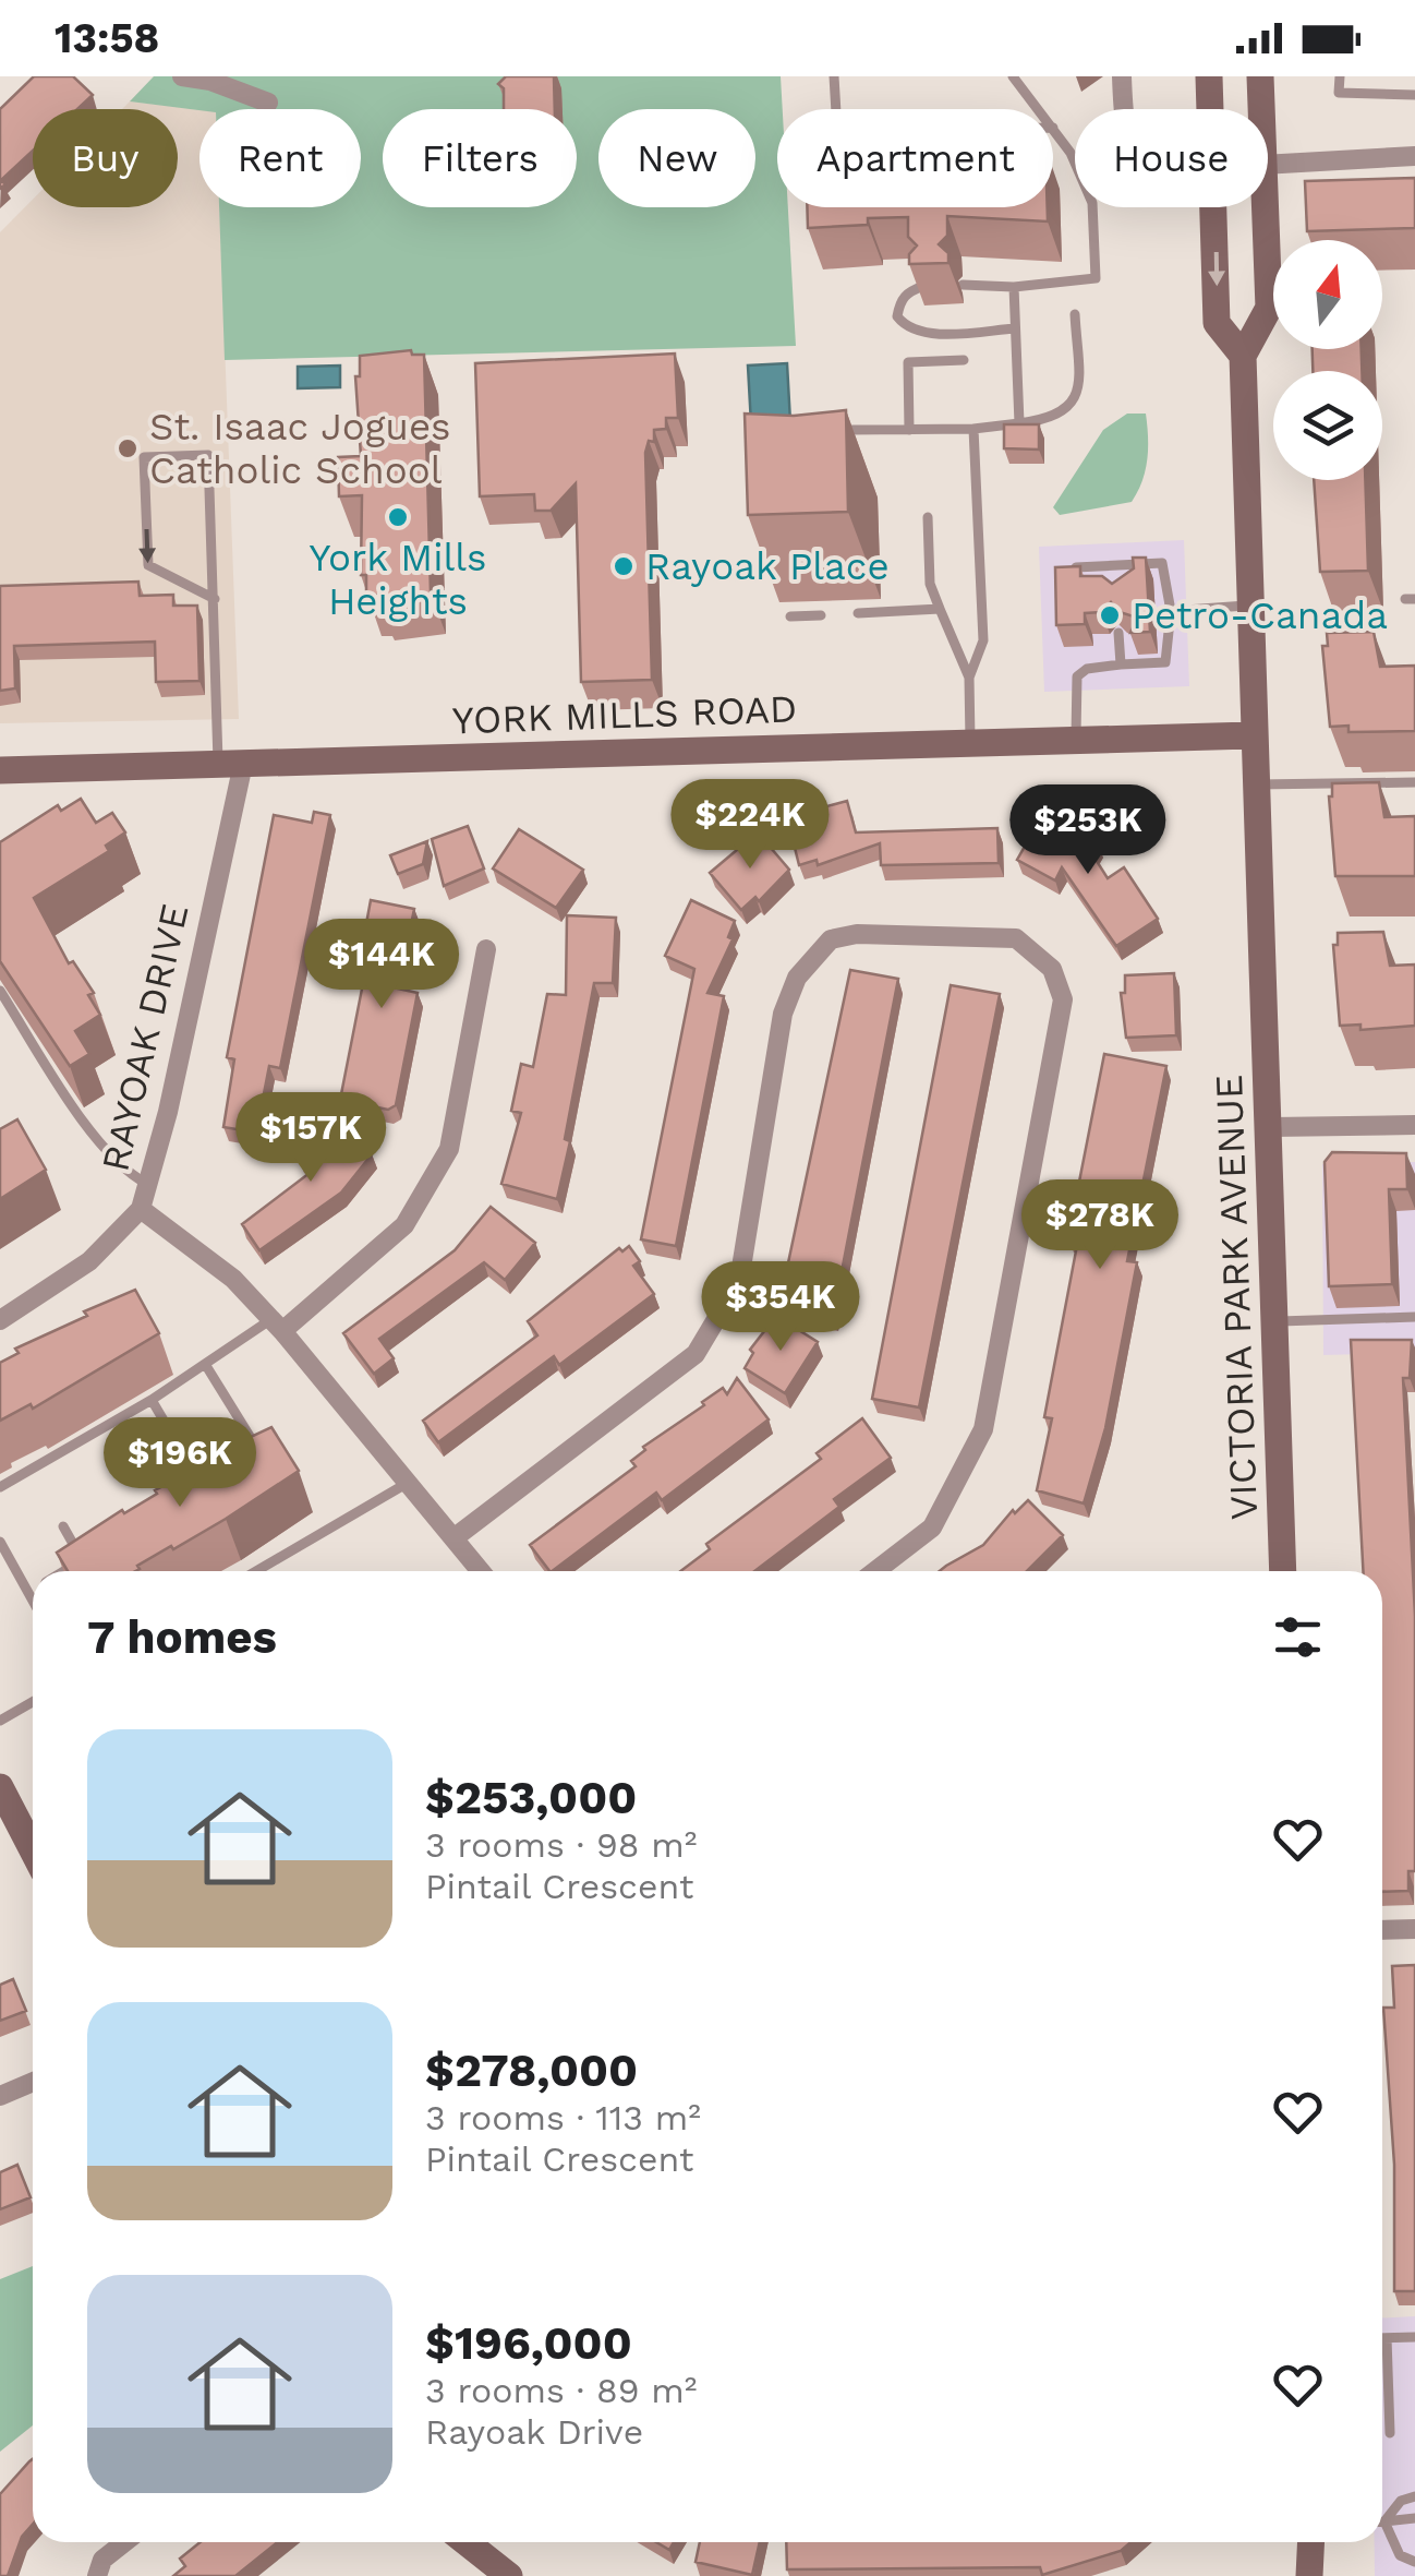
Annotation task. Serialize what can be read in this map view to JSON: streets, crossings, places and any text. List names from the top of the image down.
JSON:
{
  "streets": {
    "main road": ["YORK MILLS ROAD", "VICTORIA PARK AVENUE"],
    "street": ["RAYOAK DRIVE"]
  },
  "crossings": [
    ["YORK MILLS ROAD", "RAYOAK DRIVE"],
    ["YORK MILLS ROAD", "VICTORIA PARK AVENUE"]
  ],
  "places": [
    "St. Isaac Jogues Catholic School",
    "York Mills Heights",
    "Rayoak Place",
    "Petro-Canada"
  ],
  "north": "top",
  "page": {
    "status": "13:58",
    "chip": [
      "Buy",
      "Rent",
      "Filters",
      "New",
      "Apartment",
      "House"
    ],
    "price": [
      "$224K",
      "$253K",
      "$144K",
      "$157K",
      "$278K",
      "$354K",
      "$196K"
    ],
    "heading": "7 homes",
    "list": [
      {
        "name": "$253,000",
        "note": "3 rooms · 98 m² · Pintail Crescent"
      },
      {
        "name": "$278,000",
        "note": "3 rooms · 113 m² · Pintail Crescent"
      },
      {
        "name": "$196,000",
        "note": "3 rooms · 89 m² · Rayoak Drive"
      }
    ]
  }
}
